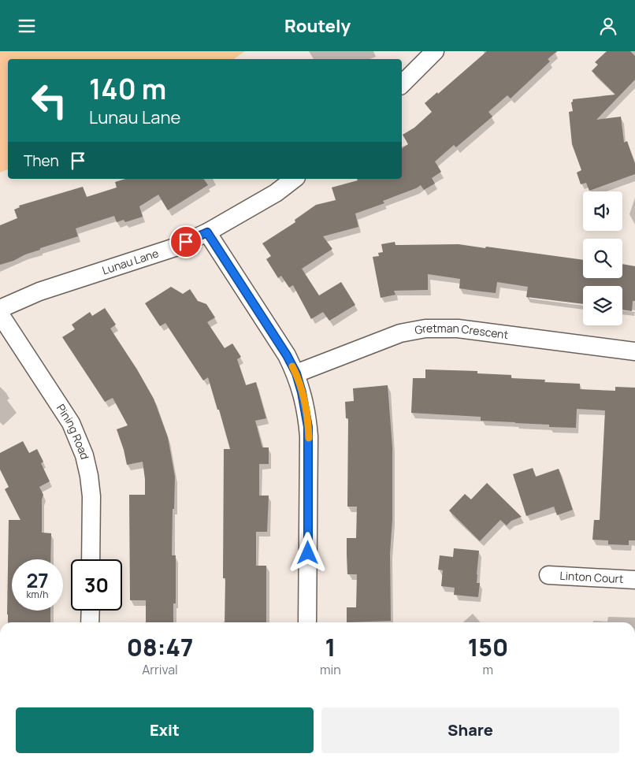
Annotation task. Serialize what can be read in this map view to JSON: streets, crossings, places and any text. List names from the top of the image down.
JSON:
{
  "streets": {
    "street": [
      "Lunau Lane",
      "Gretman Crescent",
      "Pining Road",
      "Linton Court"
    ]
  },
  "page": {
    "header": "Routely",
    "turn": ["140 m", "Lunau Lane"],
    "then": "Then",
    "speed": "27 km/h",
    "limit": "30",
    "eta": [
      "08:47",
      "Arrival",
      "1",
      "min",
      "150",
      "m"
    ],
    "buttons": ["Exit", "Share"]
  }
}
